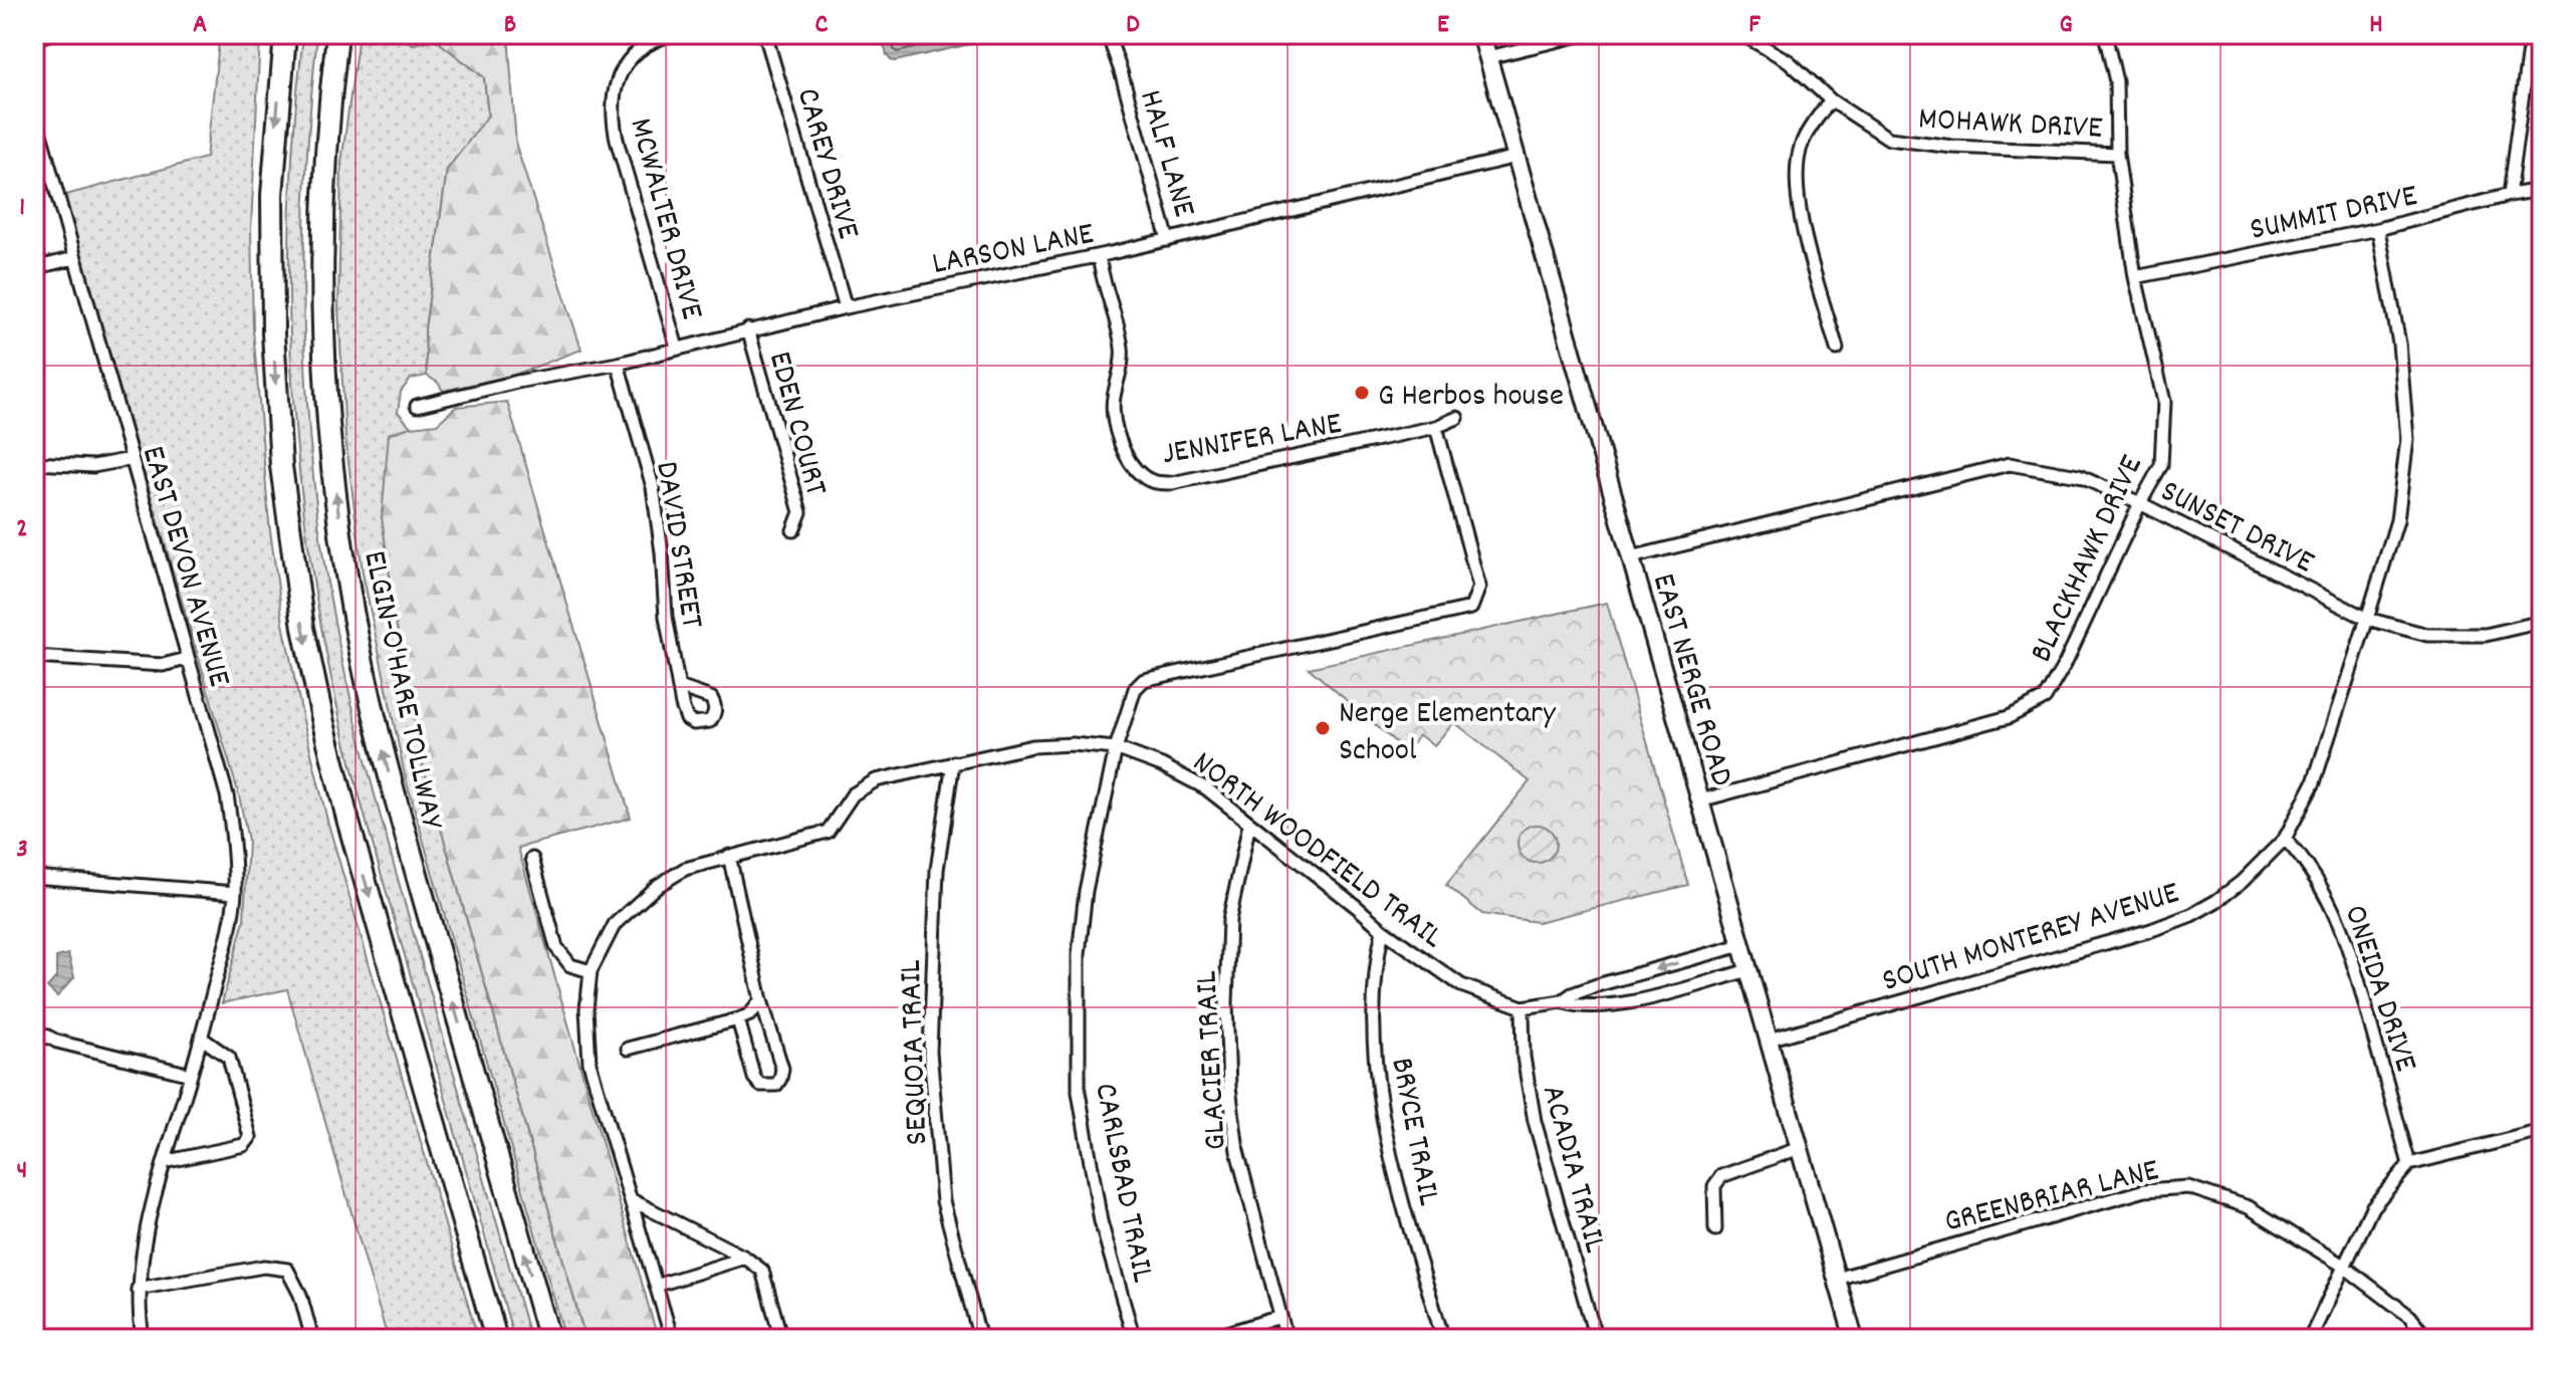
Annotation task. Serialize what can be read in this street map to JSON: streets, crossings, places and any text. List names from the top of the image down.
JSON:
{
  "streets": {
    "highway": ["ELGIN-O'HARE TOLLWAY"],
    "main road": ["EAST NERGE ROAD"],
    "street": [
      "MOHAWK DRIVE",
      "HALF LANE",
      "CAREY DRIVE",
      "SUMMIT DRIVE",
      "MCWALTER DRIVE",
      "LARSON LANE",
      "EDEN COURT",
      "JENNIFER LANE",
      "SUNSET DRIVE",
      "DAVID STREET",
      "BLACKHAWK DRIVE",
      "EAST DEVON AVENUE",
      "NORTH WOODFIELD TRAIL",
      "SOUTH MONTEREY AVENUE",
      "ONEIDA DRIVE",
      "SEQUOIA TRAIL",
      "GLACIER TRAIL",
      "BRYCE TRAIL",
      "ACADIA TRAIL",
      "CARLSBAD TRAIL",
      "GREENBRIAR LANE"
    ]
  },
  "crossings": [
    ["MOHAWK DRIVE", "BLACKHAWK DRIVE"],
    ["HALF LANE", "LARSON LANE"],
    ["CAREY DRIVE", "LARSON LANE"],
    ["SUMMIT DRIVE", "BLACKHAWK DRIVE"],
    ["SUMMIT DRIVE", "SOUTH MONTEREY AVENUE"],
    ["MCWALTER DRIVE", "LARSON LANE"],
    ["LARSON LANE", "EDEN COURT"],
    ["LARSON LANE", "JENNIFER LANE"],
    ["LARSON LANE", "DAVID STREET"],
    ["LARSON LANE", "EAST NERGE ROAD"],
    ["SUNSET DRIVE", "BLACKHAWK DRIVE"],
    ["SUNSET DRIVE", "EAST NERGE ROAD"],
    ["SUNSET DRIVE", "SOUTH MONTEREY AVENUE"],
    ["BLACKHAWK DRIVE", "EAST NERGE ROAD"],
    ["EAST NERGE ROAD", "NORTH WOODFIELD TRAIL"],
    ["EAST NERGE ROAD", "SOUTH MONTEREY AVENUE"],
    ["EAST NERGE ROAD", "GREENBRIAR LANE"],
    ["NORTH WOODFIELD TRAIL", "SEQUOIA TRAIL"],
    ["NORTH WOODFIELD TRAIL", "GLACIER TRAIL"],
    ["NORTH WOODFIELD TRAIL", "BRYCE TRAIL"],
    ["NORTH WOODFIELD TRAIL", "ACADIA TRAIL"],
    ["NORTH WOODFIELD TRAIL", "CARLSBAD TRAIL"],
    ["SOUTH MONTEREY AVENUE", "ONEIDA DRIVE"]
  ],
  "places": ["G Herbos house", "Nerge Elementary School"],
  "grid": {
    "columns": [
      "A",
      "B",
      "C",
      "D",
      "E",
      "F",
      "G",
      "H"
    ],
    "rows": [
      "1",
      "2",
      "3",
      "4"
    ]
  }
}
